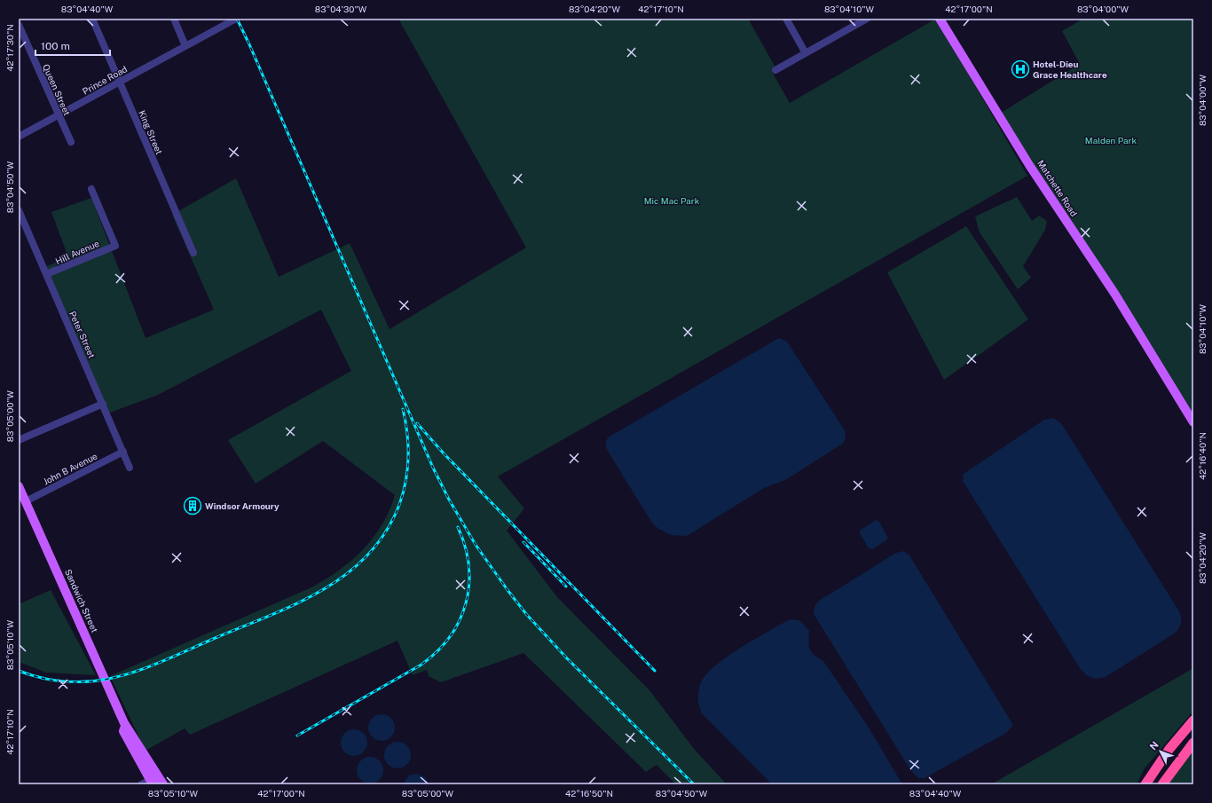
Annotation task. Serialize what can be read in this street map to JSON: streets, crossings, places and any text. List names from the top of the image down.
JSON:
{
  "streets": {
    "main road": ["Matchette Road", "Sandwich Street"],
    "street": [
      "Prince Road",
      "Queen Street",
      "King Street",
      "Hill Avenue",
      "Peter Street",
      "John B Avenue"
    ]
  },
  "crossings": [
    ["Prince Road", "Queen Street"],
    ["Prince Road", "King Street"],
    ["Hill Avenue", "Peter Street"],
    ["Peter Street", "John B Avenue"],
    ["John B Avenue", "Sandwich Street"]
  ],
  "parks": ["Malden Park", "Mic Mac Park"],
  "places": {
    "hospital": ["Hotel-Dieu Grace Healthcare"],
    "building": ["Windsor Armoury"]
  },
  "scale_bar": "100 m",
  "north": "top left",
  "coordinates": [
    "83°04'40\"W",
    "83°04'30\"W",
    "83°04'20\"W",
    "42°17'10\"N",
    "83°04'10\"W",
    "42°17'00\"N",
    "83°04'00\"W",
    "42°17'30\"N",
    "83°04'50\"W",
    "83°05'00\"W",
    "42°16'40\"N",
    "83°05'10\"W",
    "42°16'50\"N"
  ]
}
